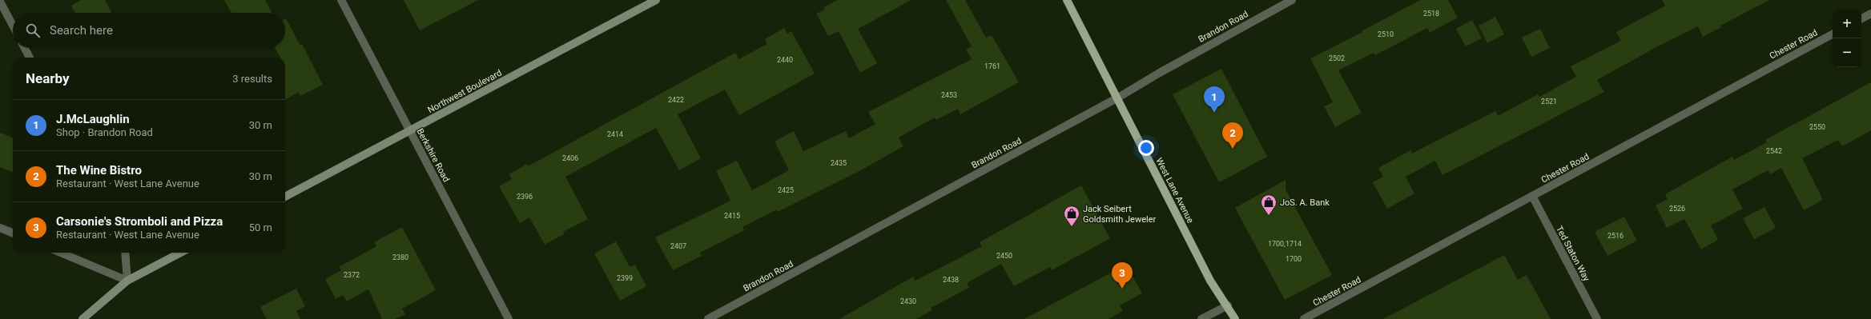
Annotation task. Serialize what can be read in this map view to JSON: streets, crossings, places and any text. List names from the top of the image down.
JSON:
{
  "streets": {
    "main road": ["Northwest Boulevard", "West Lane Avenue"],
    "street": [
      "Brandon Road",
      "Chester Road",
      "Berkshire Road",
      "Ted Staton Way"
    ]
  },
  "crossings": [
    ["Brandon Road", "West Lane Avenue"],
    ["Chester Road", "Ted Staton Way"],
    ["Northwest Boulevard", "Berkshire Road"]
  ],
  "places": {
    "shop": ["JoS. A. Bank", "Jack Seibert Goldsmith Jeweler"]
  },
  "house_numbers": [
    "2518",
    "2510",
    "2502",
    "2440",
    "1761",
    "2453",
    "2422",
    "2521",
    "2550",
    "2414",
    "2542",
    "2406",
    "2435",
    "2425",
    "2396",
    "2526",
    "2415",
    "2516",
    "1700,1714",
    "2407",
    "2450",
    "2380",
    "1700",
    "2372",
    "2399",
    "2438",
    "2430"
  ],
  "page": {
    "map_buttons": ["+", "−"],
    "search": "Search here",
    "heading": ["Nearby", "3 results"],
    "pins": ["1", "2", "3"],
    "list": [
      {
        "mark": "1",
        "name": "J.McLaughlin",
        "note": "Shop · Brandon Road",
        "value": "30 m"
      },
      {
        "mark": "2",
        "name": "The Wine Bistro",
        "note": "Restaurant · West Lane Avenue",
        "value": "30 m"
      },
      {
        "mark": "3",
        "name": "Carsonie's Stromboli and Pizza",
        "note": "Restaurant · West Lane Avenue",
        "value": "50 m"
      }
    ]
  }
}
